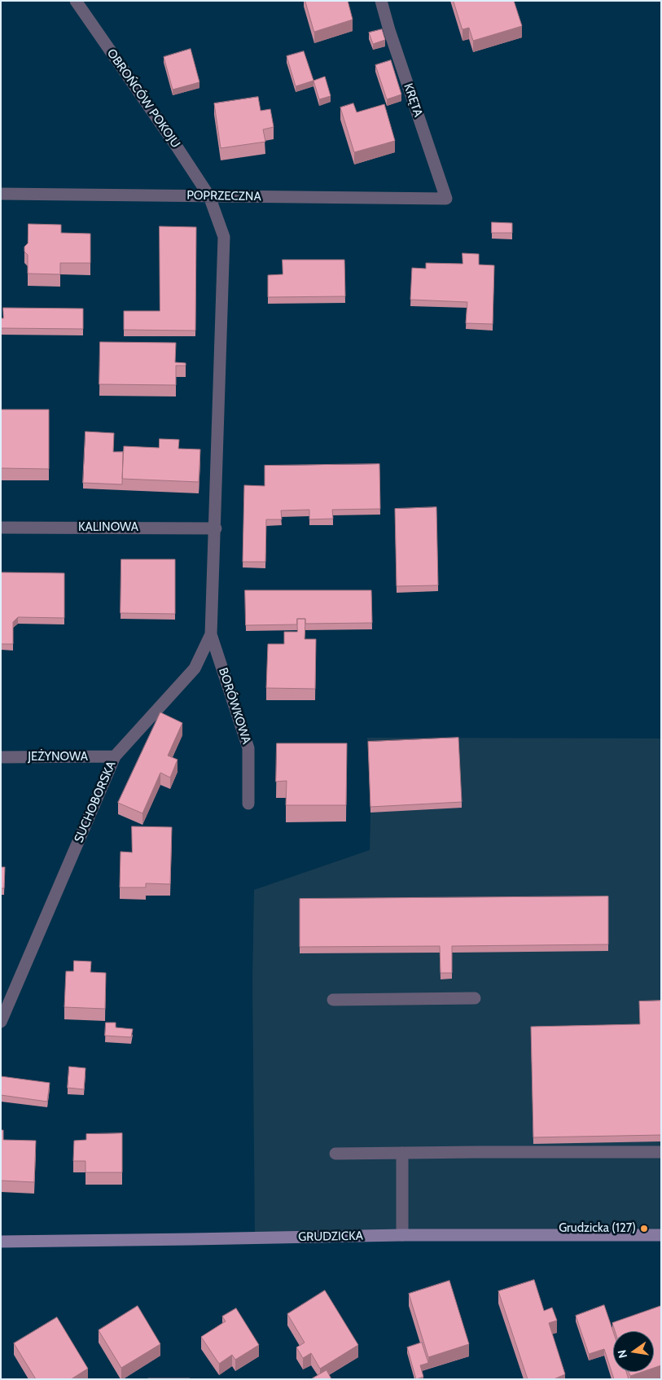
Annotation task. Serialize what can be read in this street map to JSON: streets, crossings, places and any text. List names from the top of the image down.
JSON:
{
  "streets": {
    "street": [
      "OBROŃCÓW POKOJU",
      "KRĘTA",
      "POPRZECZNA",
      "KALINOWA",
      "BORÓWKOWA",
      "JEŻYNOWA",
      "SUCHOBORSKA",
      "GRUDZICKA"
    ]
  },
  "crossings": [
    ["OBROŃCÓW POKOJU", "POPRZECZNA"],
    ["OBROŃCÓW POKOJU", "KALINOWA"],
    ["OBROŃCÓW POKOJU", "SUCHOBORSKA"],
    ["KRĘTA", "POPRZECZNA"],
    ["KALINOWA", "SUCHOBORSKA"],
    ["BORÓWKOWA", "SUCHOBORSKA"],
    ["JEŻYNOWA", "SUCHOBORSKA"]
  ],
  "places": ["Grudzicka (127)"],
  "north": "left"
}
